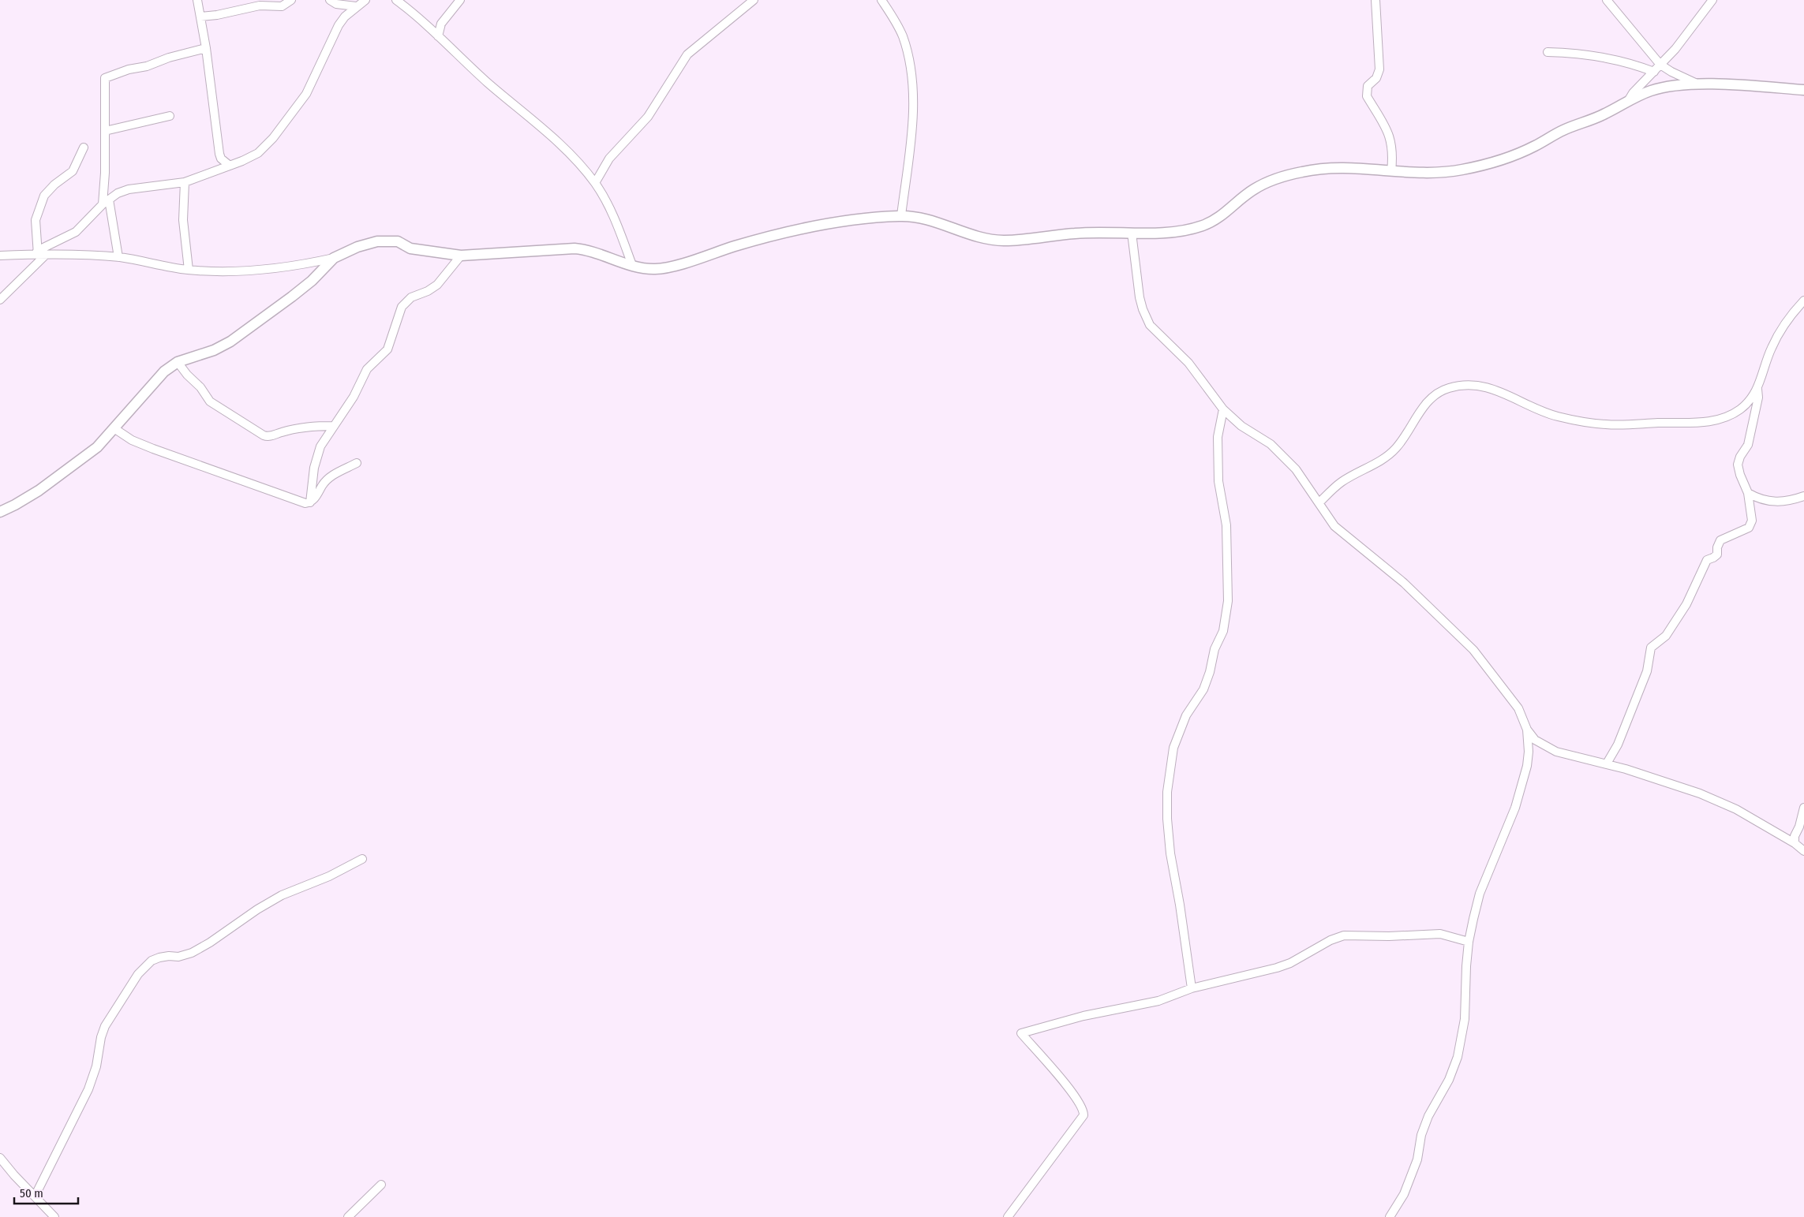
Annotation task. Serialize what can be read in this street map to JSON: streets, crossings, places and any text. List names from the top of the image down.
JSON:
{
  "scale_bar": "50 m"
}
